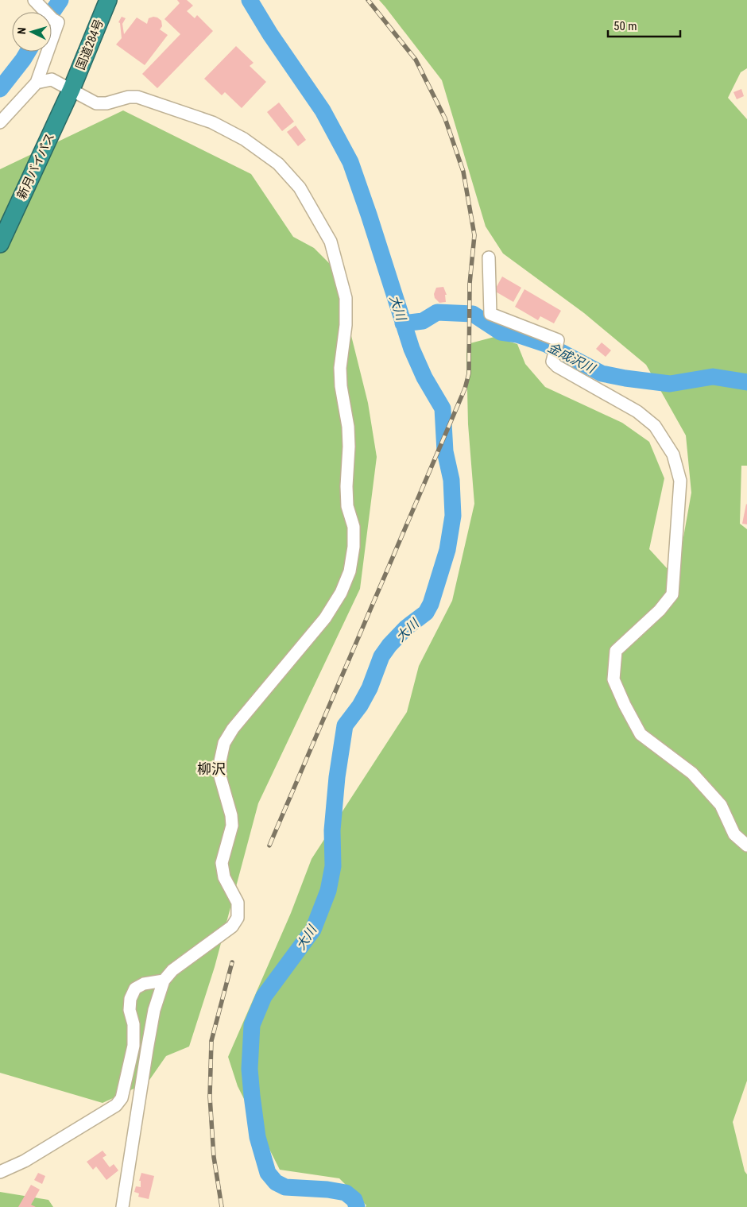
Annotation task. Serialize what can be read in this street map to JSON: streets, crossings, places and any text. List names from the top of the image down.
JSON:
{
  "streets": {
    "highway": ["国道284号", "新月バイパス"]
  },
  "crossings": [
    ["国道284号", "新月バイパス"]
  ],
  "districts": ["柳沢"],
  "water": ["大川", "金成沢川"],
  "scale_bar": "50 m",
  "north": "left"
}
